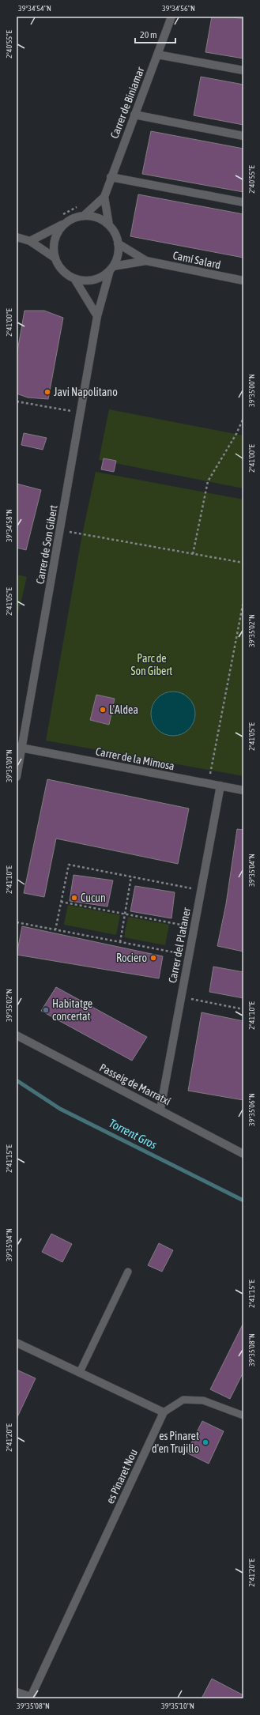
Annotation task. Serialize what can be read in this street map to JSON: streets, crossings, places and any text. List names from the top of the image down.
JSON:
{
  "streets": {
    "street": [
      "Carrer de Biniamar",
      "Camí Salard",
      "Carrer de Son Gibert",
      "Carrer de la Mimosa",
      "Carrer del Plataner",
      "Passeig de Marratxí",
      "es Pinaret Nou"
    ]
  },
  "crossings": [
    ["Carrer de Biniamar", "Camí Salard"],
    ["Carrer de Biniamar", "Carrer de Son Gibert"],
    ["Camí Salard", "Carrer de Son Gibert"],
    ["Carrer de Son Gibert", "Carrer de la Mimosa"],
    ["Carrer de la Mimosa", "Carrer del Plataner"],
    ["Carrer del Plataner", "Passeig de Marratxí"]
  ],
  "water": ["Torrent Gros"],
  "parks": ["Parc de Son Gibert"],
  "places": [
    "Javi Napolitano",
    "L'Aldea",
    "Cucun",
    "Rociero",
    "Habitatge concertat",
    "es Pinaret d'en Trujillo"
  ],
  "scale_bar": "20 m",
  "coordinates": [
    "39°34'54\"N",
    "39°34'56\"N",
    "2°40'55\"E",
    "2°41'00\"E",
    "39°35'00\"N",
    "39°34'58\"N",
    "2°41'05\"E",
    "39°35'02\"N",
    "39°35'04\"N",
    "2°41'10\"E",
    "39°35'06\"N",
    "2°41'15\"E",
    "39°35'08\"N",
    "2°41'20\"E",
    "39°35'10\"N"
  ]
}
